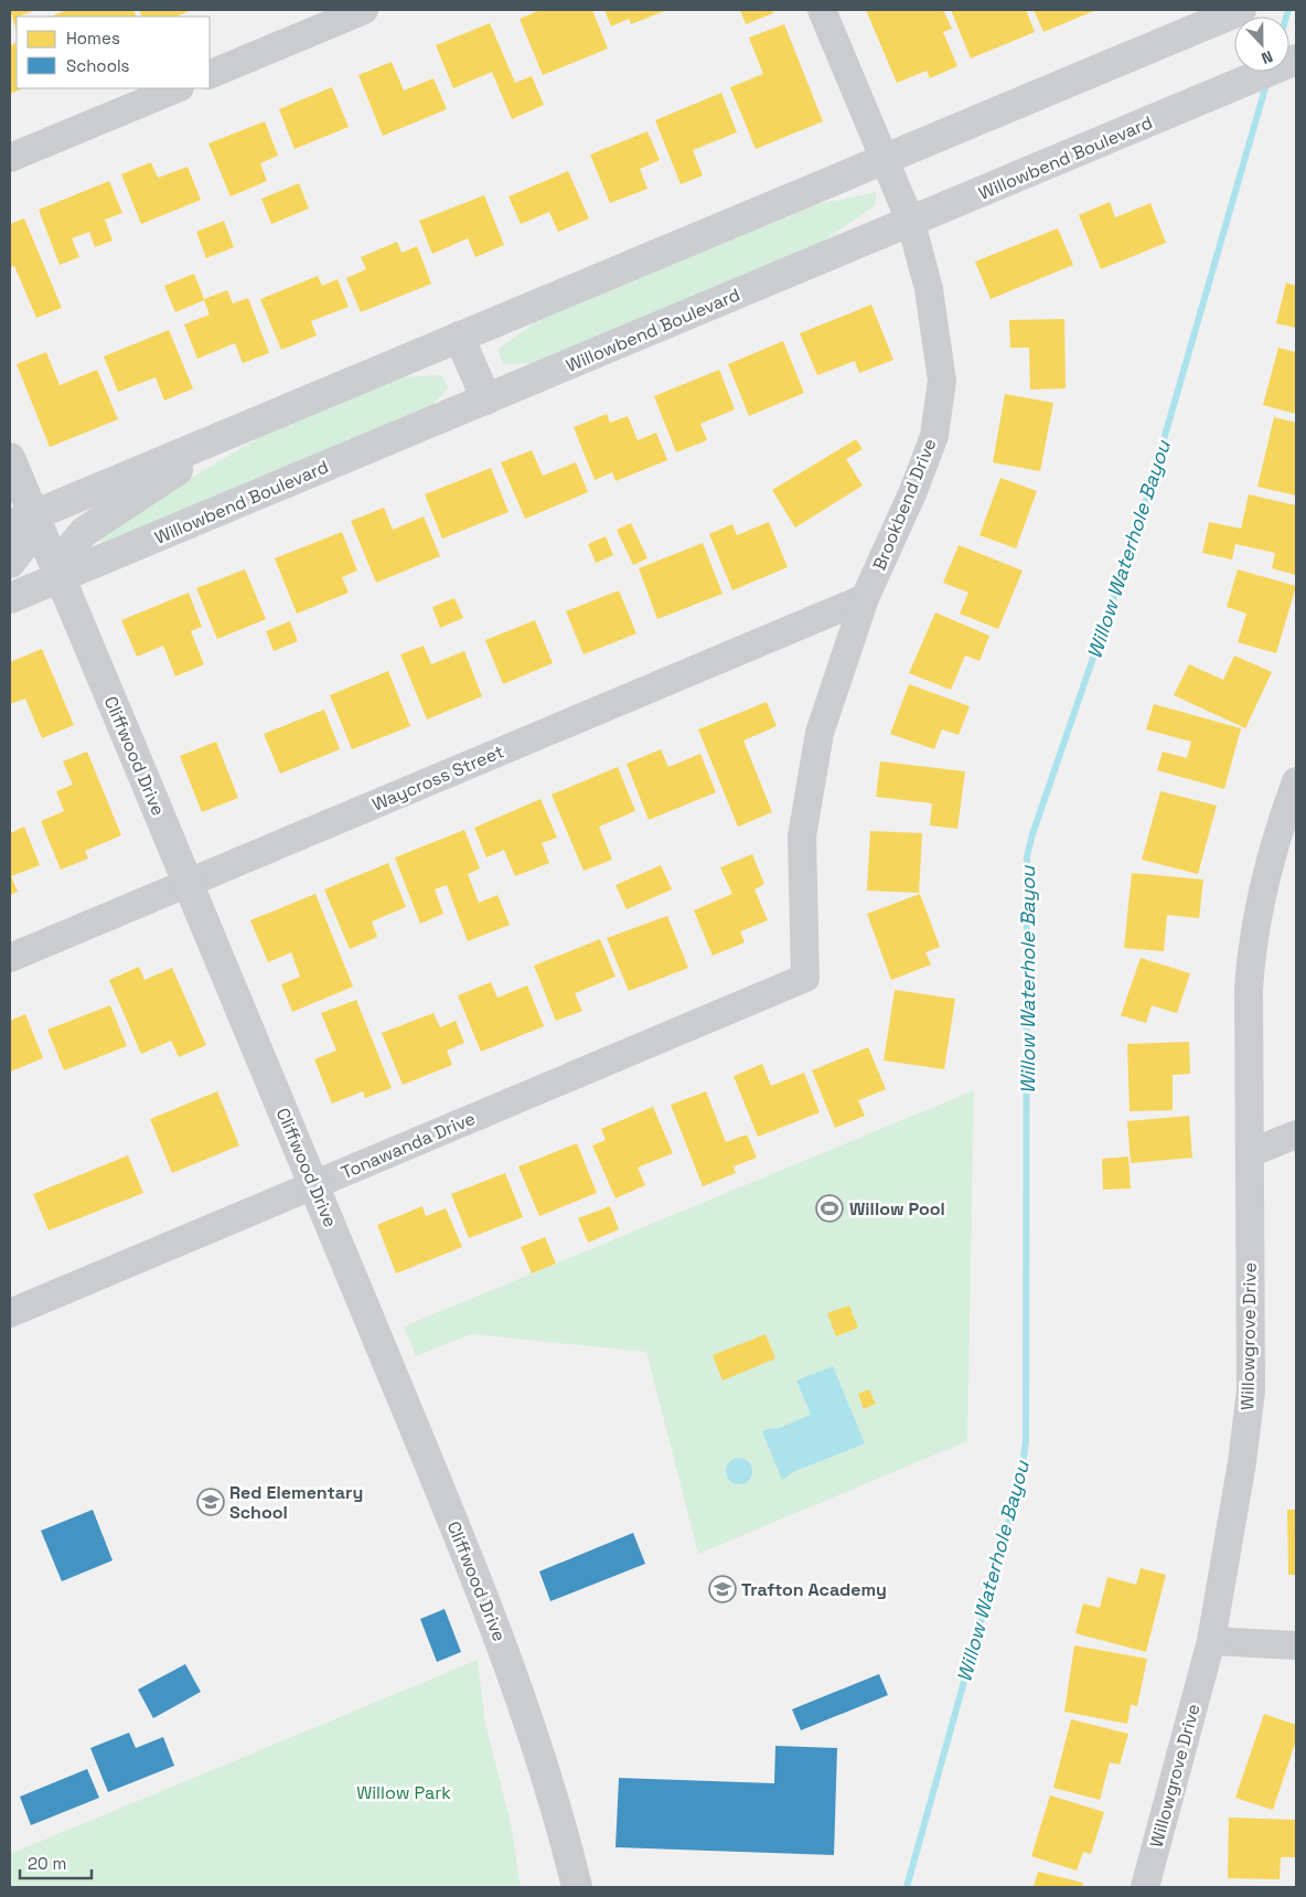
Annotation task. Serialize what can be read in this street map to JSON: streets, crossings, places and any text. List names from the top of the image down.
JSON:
{
  "streets": {
    "main road": ["Willowbend Boulevard"],
    "street": [
      "Brookbend Drive",
      "Cliffwood Drive",
      "Waycross Street",
      "Tonawanda Drive",
      "Willowgrove Drive"
    ]
  },
  "crossings": [
    ["Willowbend Boulevard", "Brookbend Drive"],
    ["Willowbend Boulevard", "Cliffwood Drive"],
    ["Brookbend Drive", "Waycross Street"],
    ["Brookbend Drive", "Tonawanda Drive"],
    ["Cliffwood Drive", "Waycross Street"],
    ["Cliffwood Drive", "Tonawanda Drive"]
  ],
  "water": ["Willow Waterhole Bayou"],
  "parks": ["Willow Park"],
  "places": {
    "sports": ["Willow Pool"],
    "school or university": ["Red Elementary School", "Trafton Academy"]
  },
  "legend": ["Homes", "Schools"],
  "scale_bar": "20 m",
  "north": "bottom"
}
